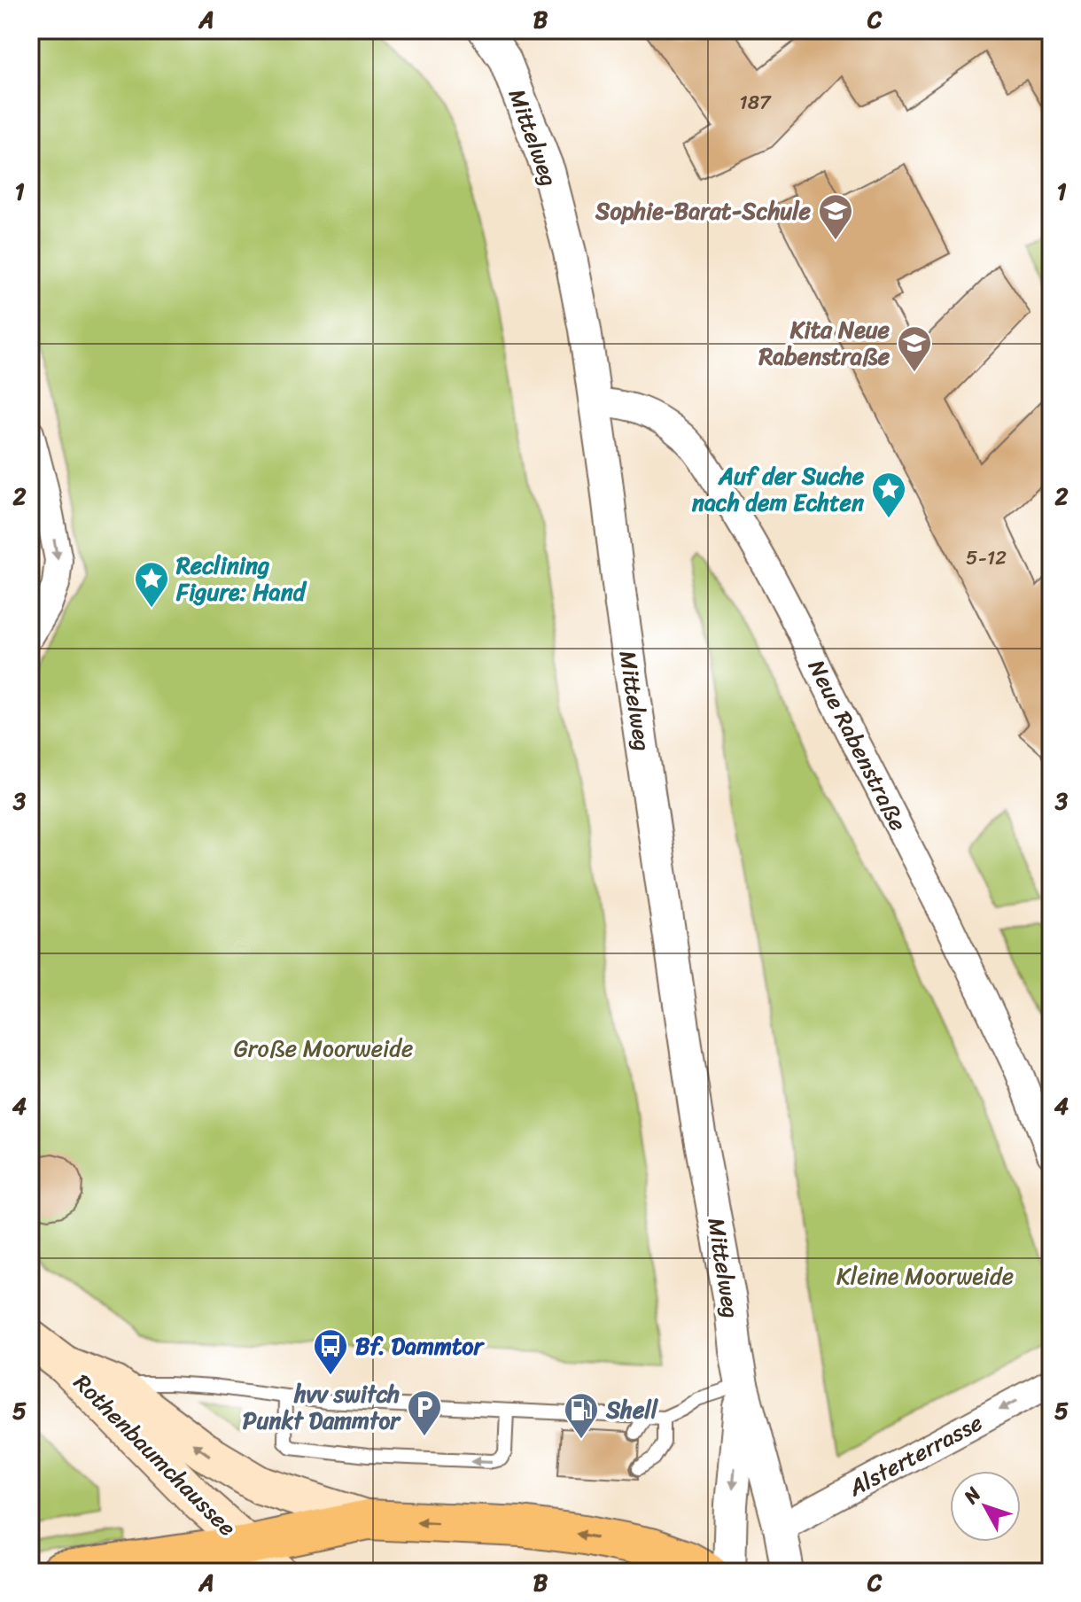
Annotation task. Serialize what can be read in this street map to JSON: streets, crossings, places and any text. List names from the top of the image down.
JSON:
{
  "streets": {
    "main road": ["Rothenbaumchaussee"],
    "street": ["Mittelweg", "Neue Rabenstraße", "Alsterterrasse"]
  },
  "crossings": [
    ["Mittelweg", "Neue Rabenstraße"],
    ["Mittelweg", "Alsterterrasse"]
  ],
  "one_way": ["Alsterterrasse"],
  "parks": ["Große Moorweide", "Kleine Moorweide"],
  "places": {
    "school or university": ["Sophie-Barat-Schule", "Kita Neue Rabenstraße"],
    "place": ["Auf der Suche nach dem Echten", "Reclining Figure: Hand"],
    "bus stop": ["Bf. Dammtor"],
    "parking": ["hvv switch Punkt Dammtor"],
    "fuel station": ["Shell"]
  },
  "house_numbers": ["187", "5-12"],
  "north": "top left",
  "grid": {
    "columns": ["A", "B", "C"],
    "rows": [
      "1",
      "2",
      "3",
      "4",
      "5"
    ]
  }
}
